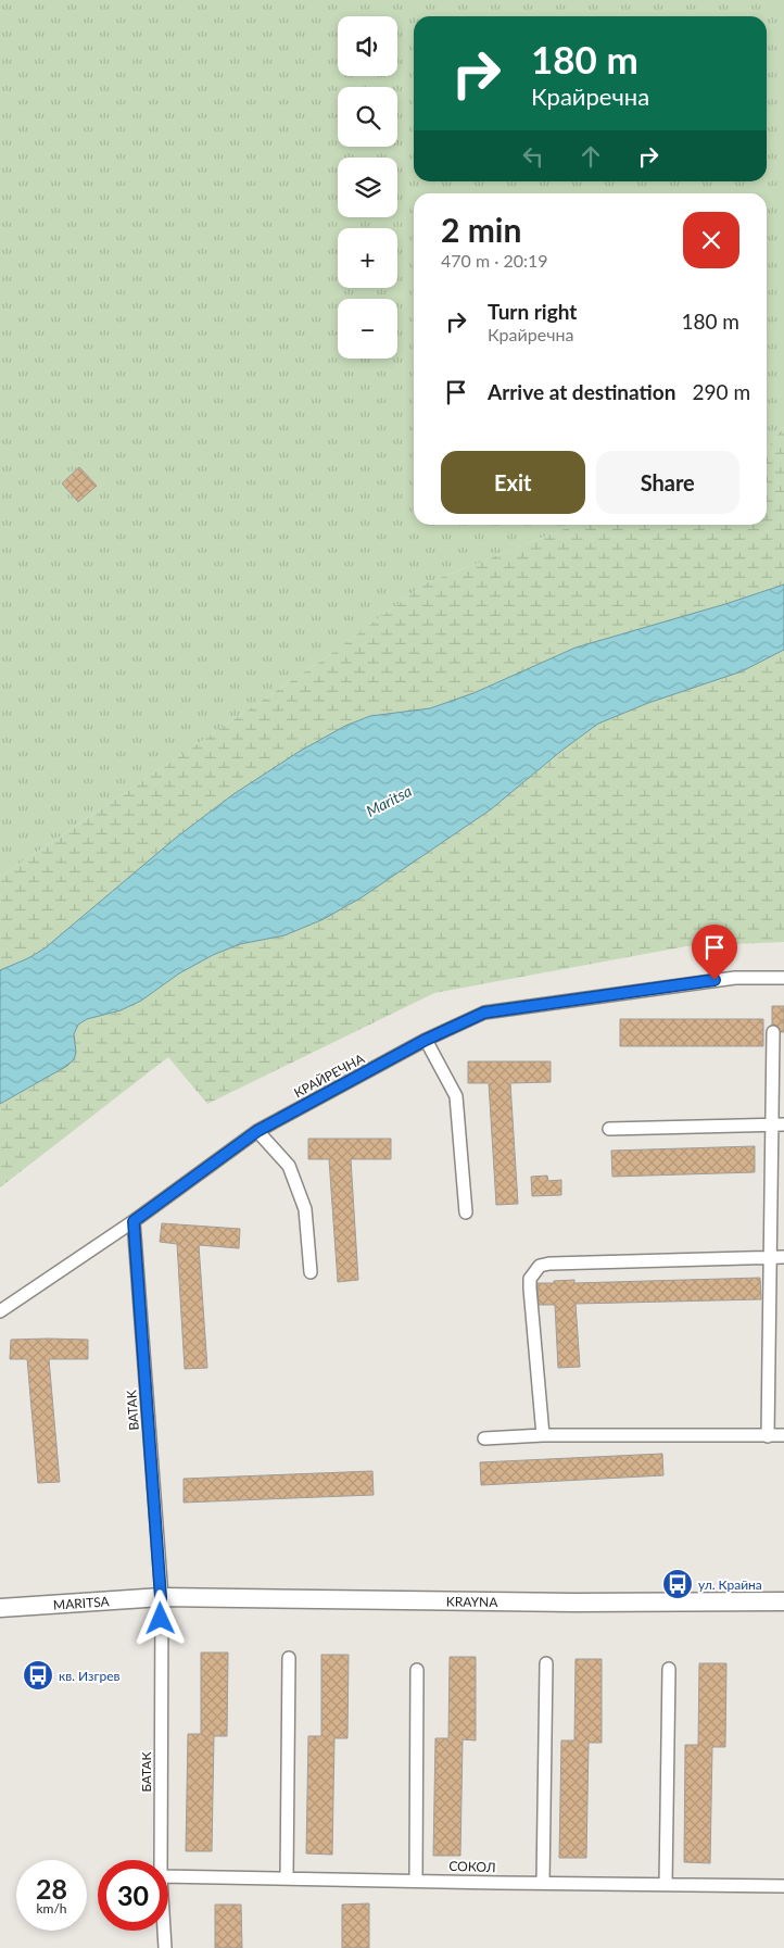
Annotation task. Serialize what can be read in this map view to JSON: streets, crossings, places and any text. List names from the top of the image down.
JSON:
{
  "streets": {
    "street": [
      "КРАЙРЕЧНА",
      "BATAK",
      "KRAYNA",
      "MARITSA",
      "БАТАК",
      "СОКОЛ"
    ]
  },
  "crossings": [
    ["КРАЙРЕЧНА", "BATAK"],
    ["BATAK", "KRAYNA"],
    ["BATAK", "MARITSA"],
    ["BATAK", "БАТАК"],
    ["KRAYNA", "MARITSA"],
    ["KRAYNA", "БАТАК"],
    ["MARITSA", "БАТАК"]
  ],
  "water": ["Maritsa"],
  "places": {
    "bus stop": ["ул. Крайна", "кв. Изгрев"]
  },
  "page": {
    "map_buttons": ["+", "−"],
    "turn": ["180 m", "Крайречна"],
    "heading": ["2 min", "470 m · 20:19"],
    "list": [
      {
        "name": "Turn right",
        "note": "Крайречна",
        "value": "180 m"
      },
      {
        "name": "Arrive at destination",
        "value": "290 m"
      }
    ],
    "buttons": ["Exit", "Share"],
    "speed": "28 km/h",
    "limit": "30"
  }
}
